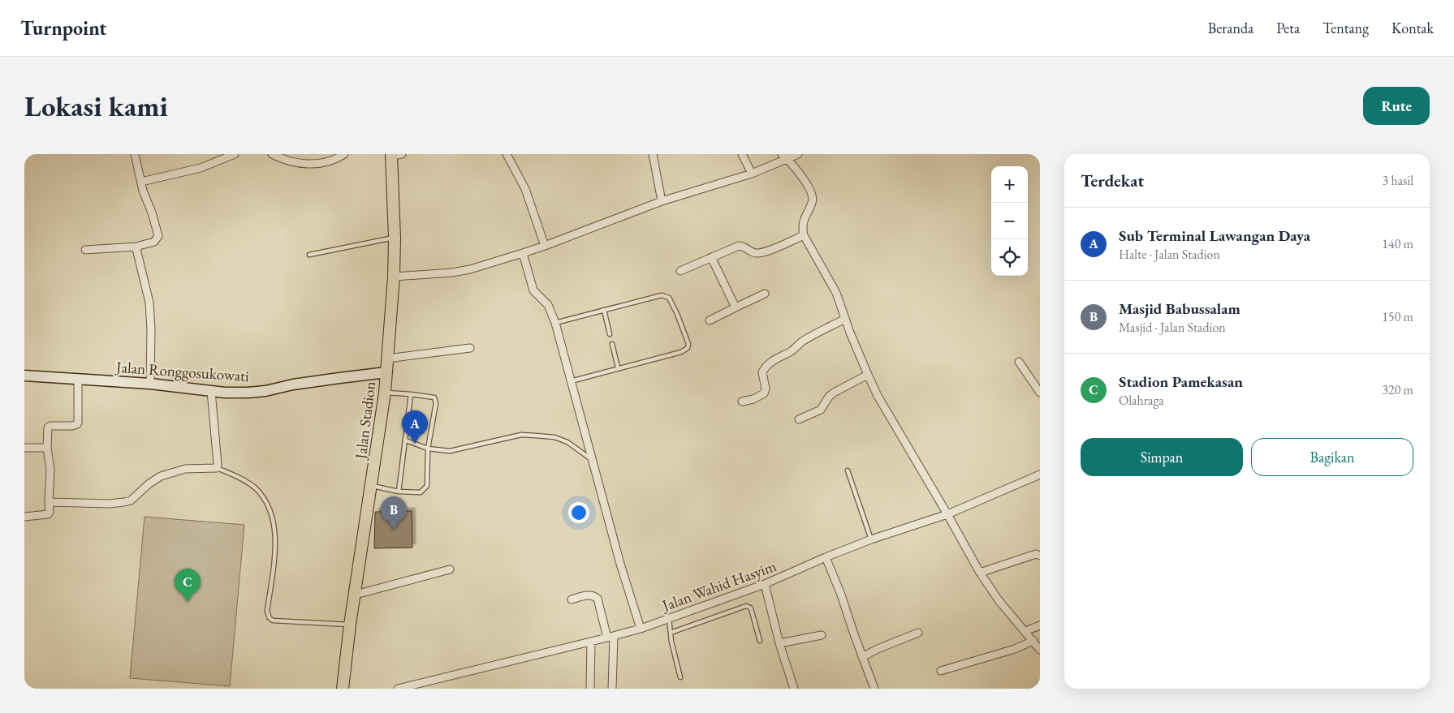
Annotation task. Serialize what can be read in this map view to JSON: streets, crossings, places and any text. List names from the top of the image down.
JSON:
{
  "streets": {
    "main road": ["Jalan Ronggosukowati", "Jalan Stadion"],
    "street": ["Jalan Wahid Hasyim"]
  },
  "crossings": [
    ["Jalan Ronggosukowati", "Jalan Stadion"]
  ],
  "page": {
    "header": "Turnpoint",
    "nav": [
      "Beranda",
      "Peta",
      "Tentang",
      "Kontak"
    ],
    "buttons": [
      "Rute",
      ["Simpan", "Bagikan"]
    ],
    "title": "Lokasi kami",
    "heading": ["Terdekat", "3 hasil"],
    "map_buttons": ["+", "−"],
    "list": [
      {
        "mark": "A",
        "name": "Sub Terminal Lawangan Daya",
        "note": "Halte · Jalan Stadion",
        "value": "140 m"
      },
      {
        "mark": "B",
        "name": "Masjid Babussalam",
        "note": "Masjid · Jalan Stadion",
        "value": "150 m"
      },
      {
        "mark": "C",
        "name": "Stadion Pamekasan",
        "note": "Olahraga",
        "value": "320 m"
      }
    ],
    "pins": ["A", "B", "C"]
  }
}
